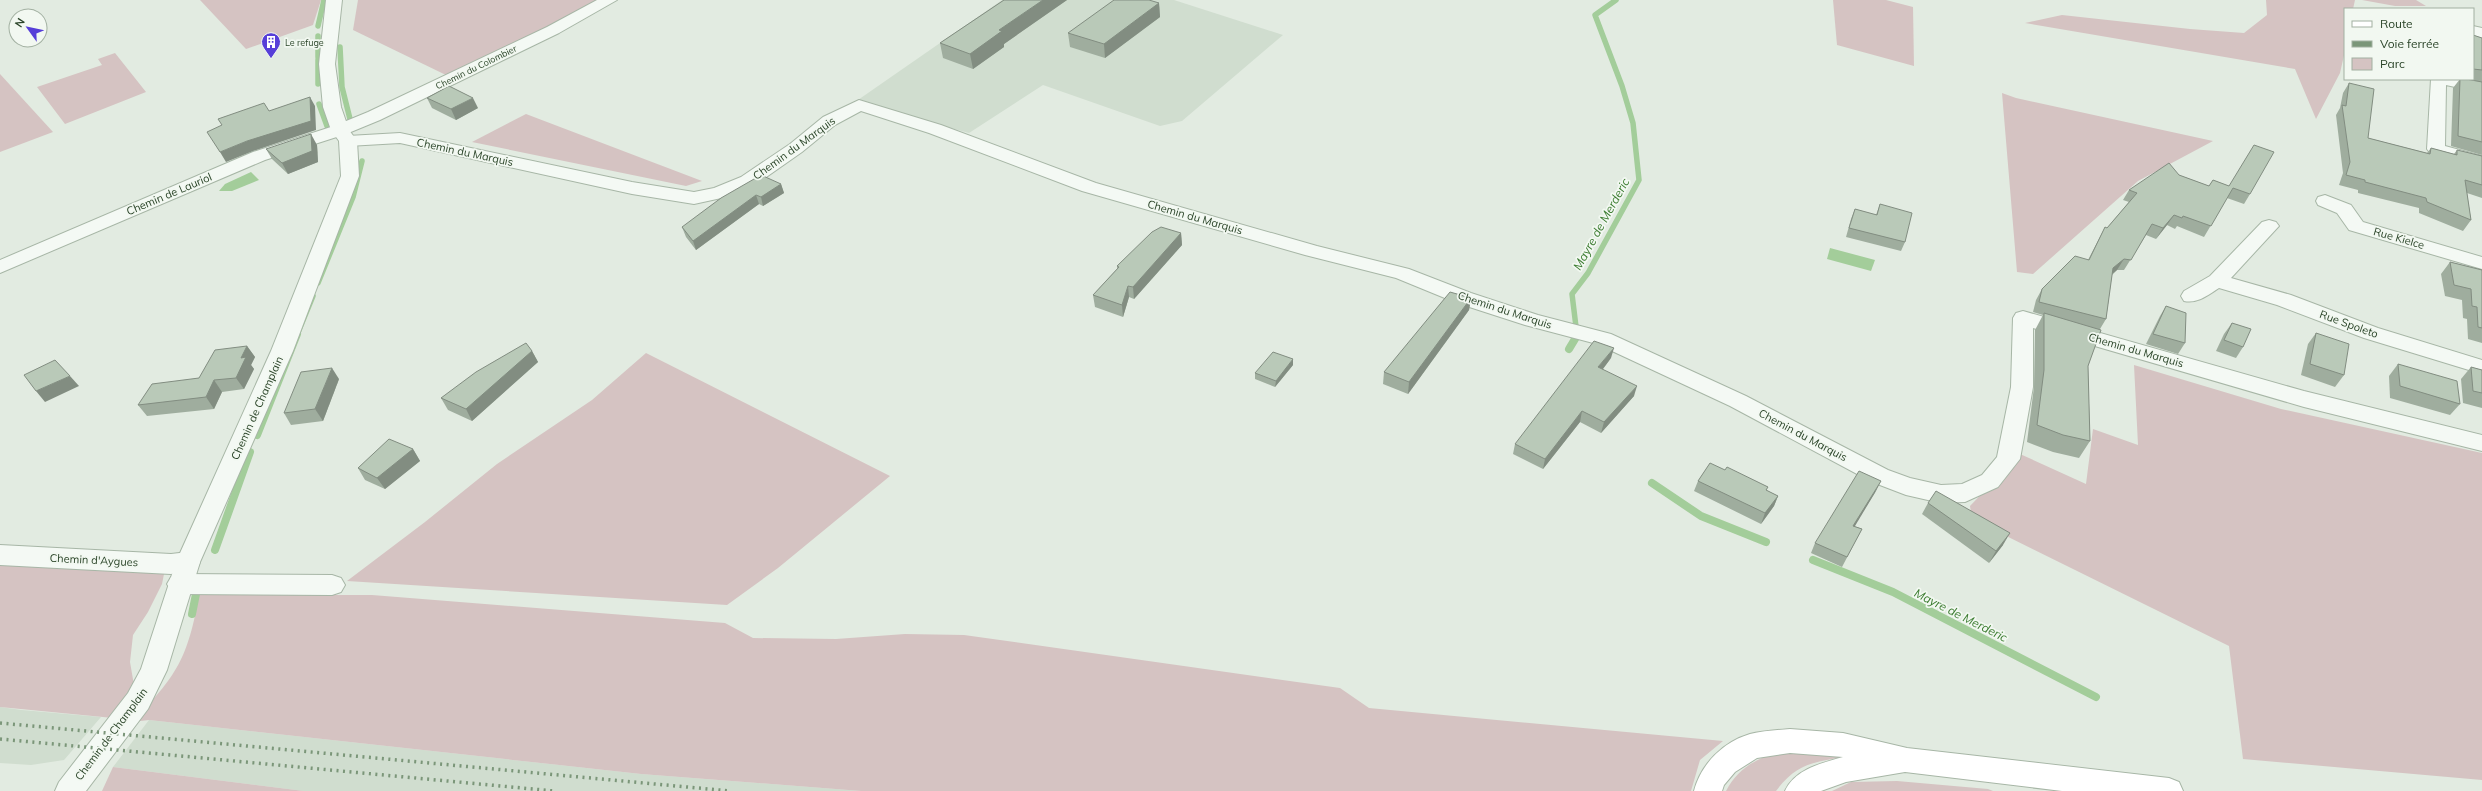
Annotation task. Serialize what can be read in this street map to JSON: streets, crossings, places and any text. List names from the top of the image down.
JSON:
{
  "streets": {
    "street": [
      "Chemin du Colombier",
      "Chemin du Marquis",
      "Chemin de Lauriol",
      "Rue Kielce",
      "Rue Spoleto",
      "Chemin de Champlain",
      "Chemin d'Aygues"
    ]
  },
  "crossings": [
    ["Chemin du Colombier", "Chemin du Marquis"],
    ["Chemin du Colombier", "Chemin de Lauriol"],
    ["Chemin du Colombier", "Chemin de Champlain"],
    ["Chemin du Marquis", "Chemin de Lauriol"],
    ["Chemin du Marquis", "Chemin de Champlain"],
    ["Chemin de Lauriol", "Chemin de Champlain"],
    ["Chemin de Champlain", "Chemin d'Aygues"]
  ],
  "water": ["Mayre de Merderic"],
  "places": {
    "building": ["Le refuge"]
  },
  "legend": ["Route", "Voie ferrée", "Parc"],
  "north": "top left"
}
